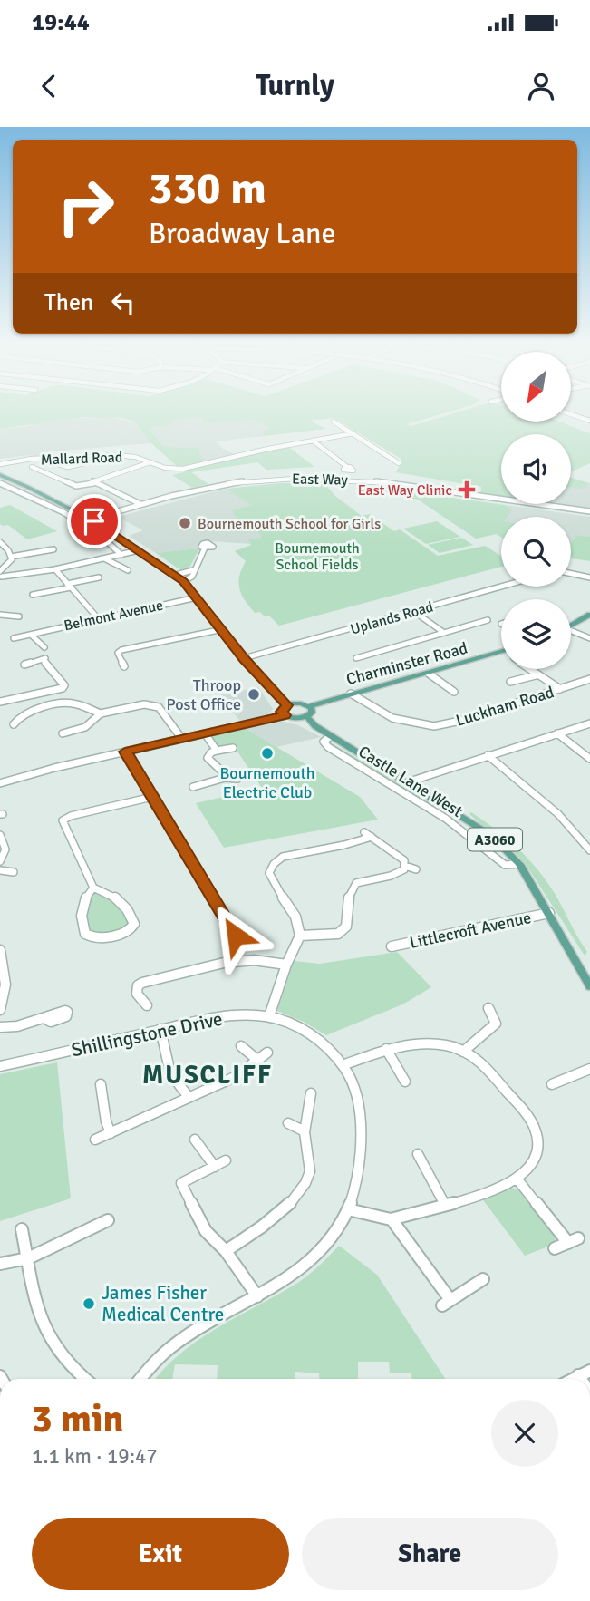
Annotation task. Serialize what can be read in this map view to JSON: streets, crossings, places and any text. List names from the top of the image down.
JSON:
{
  "streets": {
    "main road": ["Charminster Road", "Castle Lane West", "A3060"],
    "street": [
      "Mallard Road",
      "East Way",
      "Belmont Avenue",
      "Uplands Road",
      "Luckham Road",
      "Littlecroft Avenue",
      "Shillingstone Drive"
    ]
  },
  "crossings": [
    ["Charminster Road", "Luckham Road"],
    ["Castle Lane West", "A3060"],
    ["Castle Lane West", "Littlecroft Avenue"]
  ],
  "districts": ["MUSCLIFF"],
  "parks": ["Bournemouth School Fields"],
  "places": {
    "health": ["East Way Clinic"],
    "other": [
      "Bournemouth School for Girls",
      "Throop Post Office",
      "Bournemouth Electric Club",
      "James Fisher Medical Centre"
    ]
  },
  "north": "bottom left",
  "page": {
    "status": "19:44",
    "header": "Turnly",
    "turn": ["330 m", "Broadway Lane"],
    "then": "Then",
    "heading": ["3 min", "1.1 km · 19:47"],
    "buttons": ["Exit", "Share"]
  }
}
